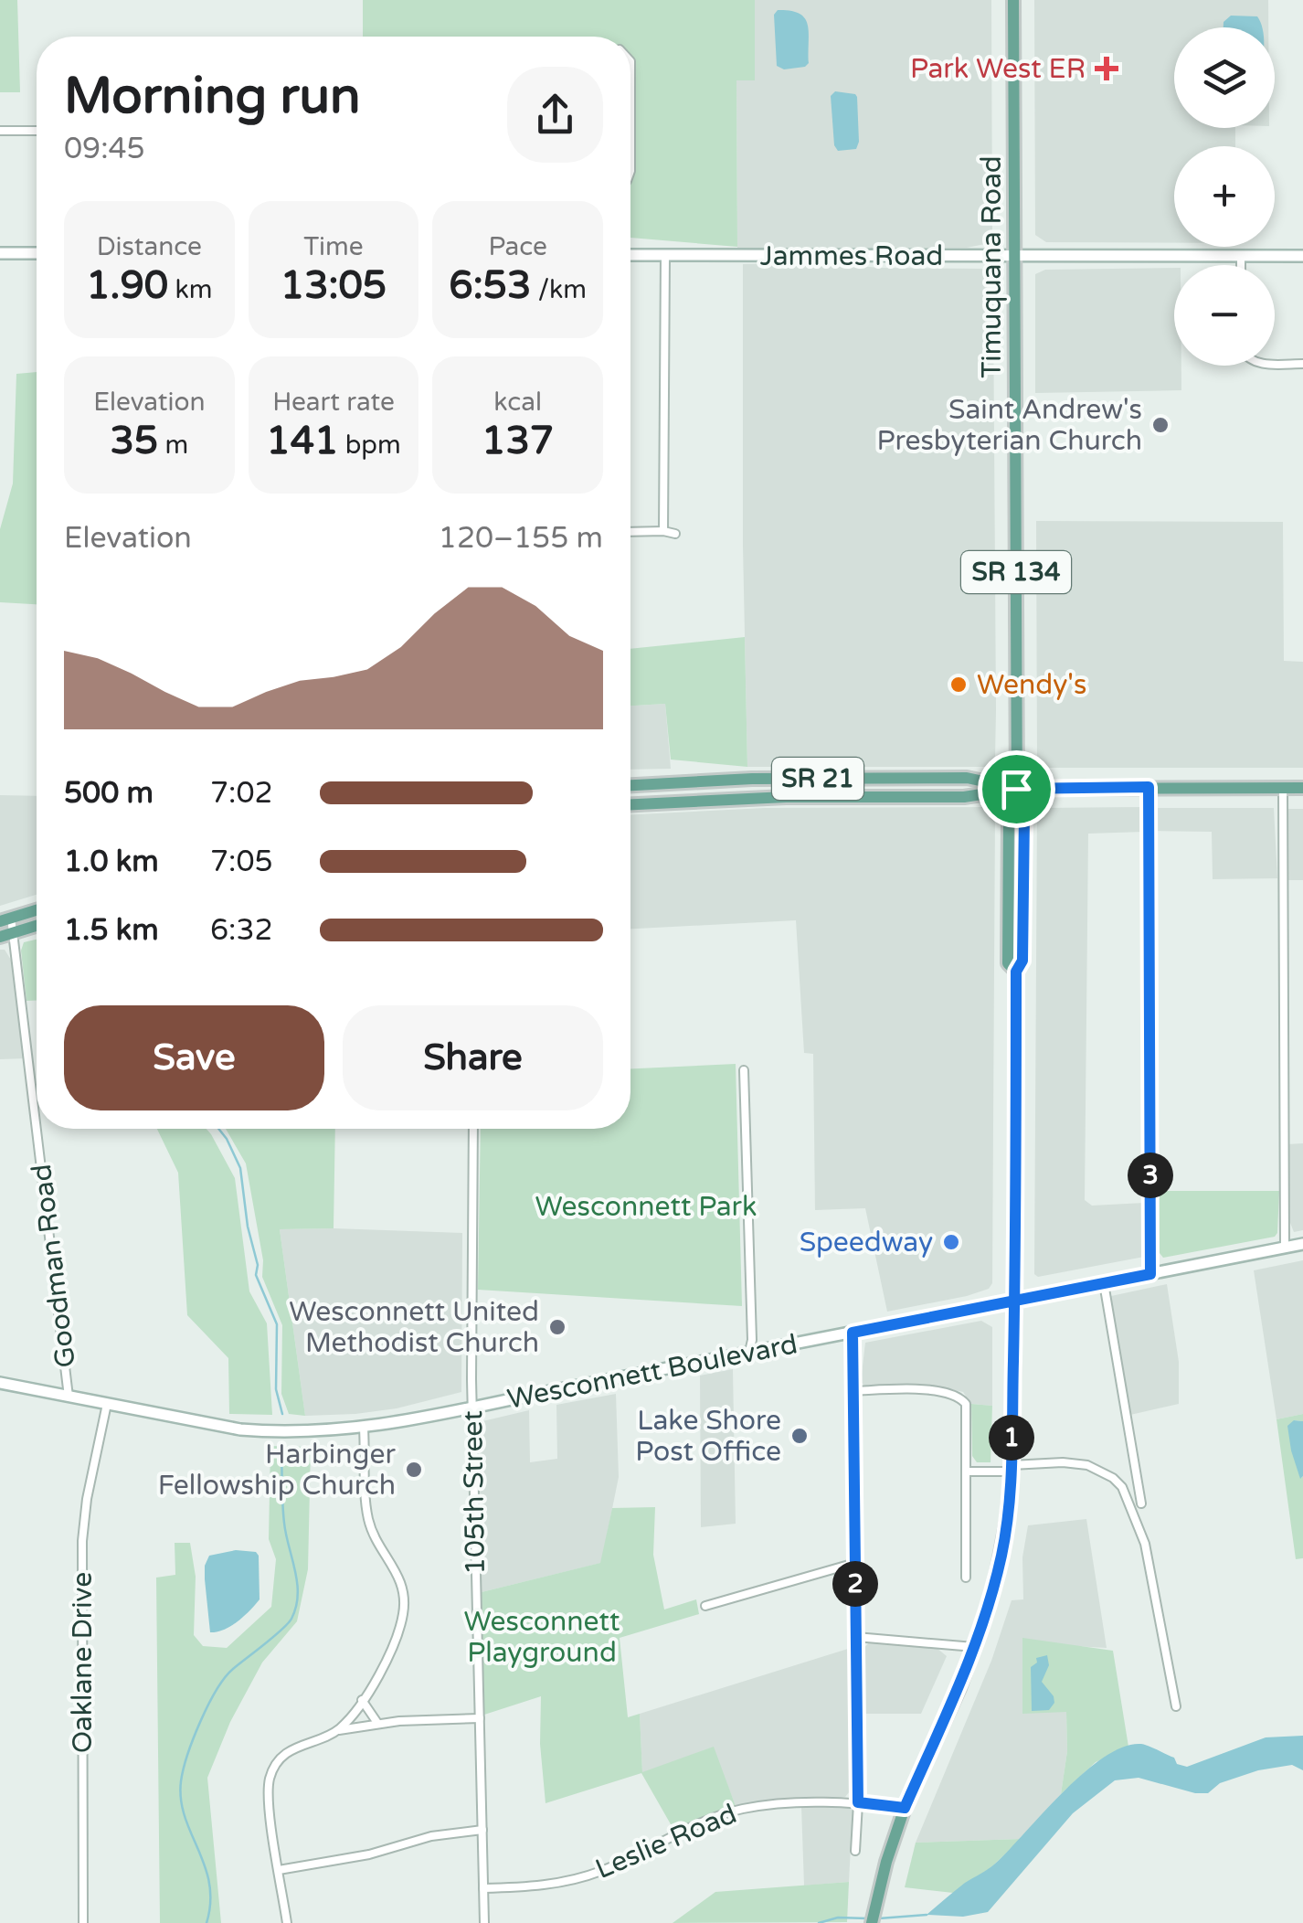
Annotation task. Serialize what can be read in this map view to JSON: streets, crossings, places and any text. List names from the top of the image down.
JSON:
{
  "streets": {
    "main road": ["Timuquana Road", "SR 134", "SR 21"],
    "street": [
      "Jammes Road",
      "Goodman Road",
      "Wesconnett Boulevard",
      "105th Street",
      "Oaklane Drive",
      "Leslie Road"
    ]
  },
  "crossings": [
    ["Jammes Road", "Timuquana Road"],
    ["Timuquana Road", "SR 21"],
    ["Timuquana Road", "Wesconnett Boulevard"],
    ["Timuquana Road", "Leslie Road"],
    ["Goodman Road", "Wesconnett Boulevard"],
    ["Wesconnett Boulevard", "105th Street"],
    ["Wesconnett Boulevard", "Oaklane Drive"],
    ["105th Street", "Leslie Road"]
  ],
  "parks": ["Wesconnett Park", "Wesconnett Playground"],
  "places": {
    "health": ["Park West ER"],
    "other": [
      "Saint Andrew's Presbyterian Church",
      "Wendy's",
      "Speedway",
      "Wesconnett United Methodist Church",
      "Lake Shore Post Office",
      "Harbinger Fellowship Church"
    ]
  },
  "page": {
    "map_buttons": ["+", "−"],
    "heading": ["Morning run", "09:45"],
    "stats": [
      ["Distance", "1.90 km"],
      ["Time", "13:05"],
      ["Pace", "6:53 /km"],
      ["Elevation", "35 m"],
      ["Heart rate", "141 bpm"],
      ["kcal", "137"]
    ],
    "chart": ["Elevation", "120–155 m"],
    "list": [
      {
        "name": "500 m",
        "note": "7:02"
      },
      {
        "name": "1.0 km",
        "note": "7:05"
      },
      {
        "name": "1.5 km",
        "note": "6:32"
      }
    ],
    "buttons": ["Save", "Share"],
    "pins": ["3", "1", "2"]
  }
}
